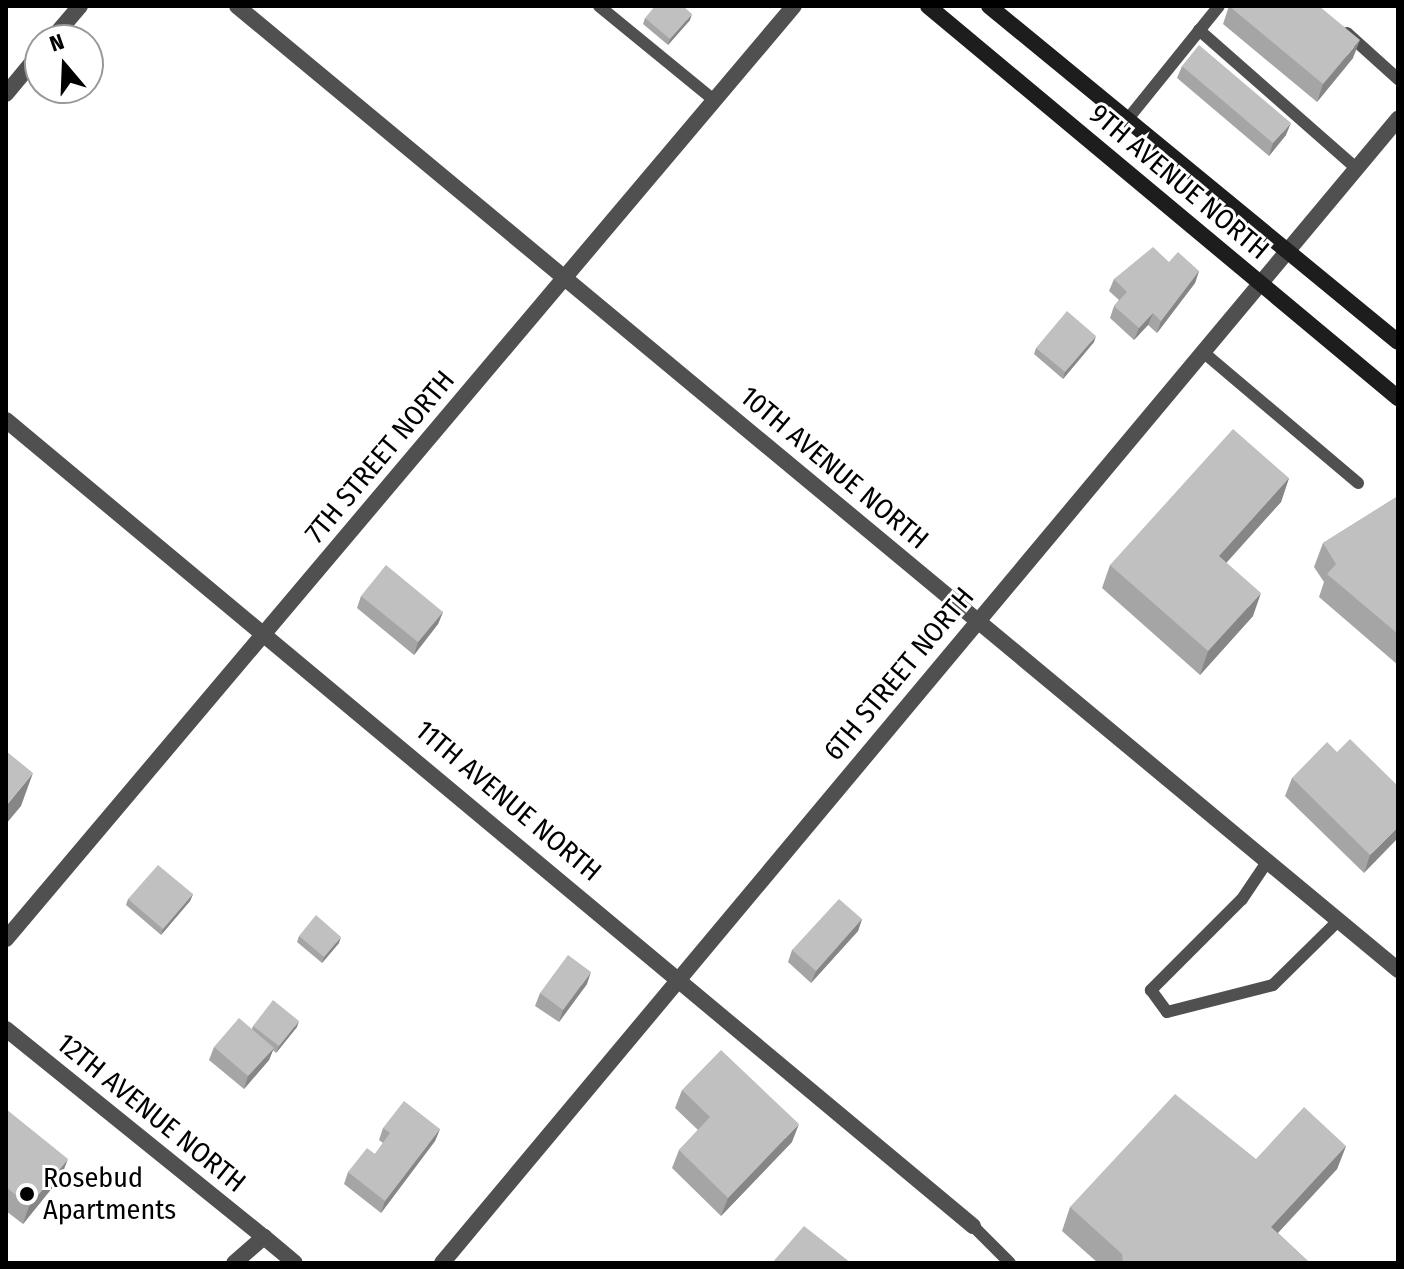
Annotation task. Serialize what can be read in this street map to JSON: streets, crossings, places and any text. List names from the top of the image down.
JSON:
{
  "streets": {
    "main road": ["9TH AVENUE NORTH"],
    "street": [
      "7TH STREET NORTH",
      "10TH AVENUE NORTH",
      "6TH STREET NORTH",
      "11TH AVENUE NORTH",
      "12TH AVENUE NORTH"
    ]
  },
  "crossings": [
    ["9TH AVENUE NORTH", "6TH STREET NORTH"],
    ["7TH STREET NORTH", "10TH AVENUE NORTH"],
    ["7TH STREET NORTH", "11TH AVENUE NORTH"],
    ["10TH AVENUE NORTH", "6TH STREET NORTH"],
    ["6TH STREET NORTH", "11TH AVENUE NORTH"]
  ],
  "places": ["Rosebud Apartments"],
  "north": "top"
}
